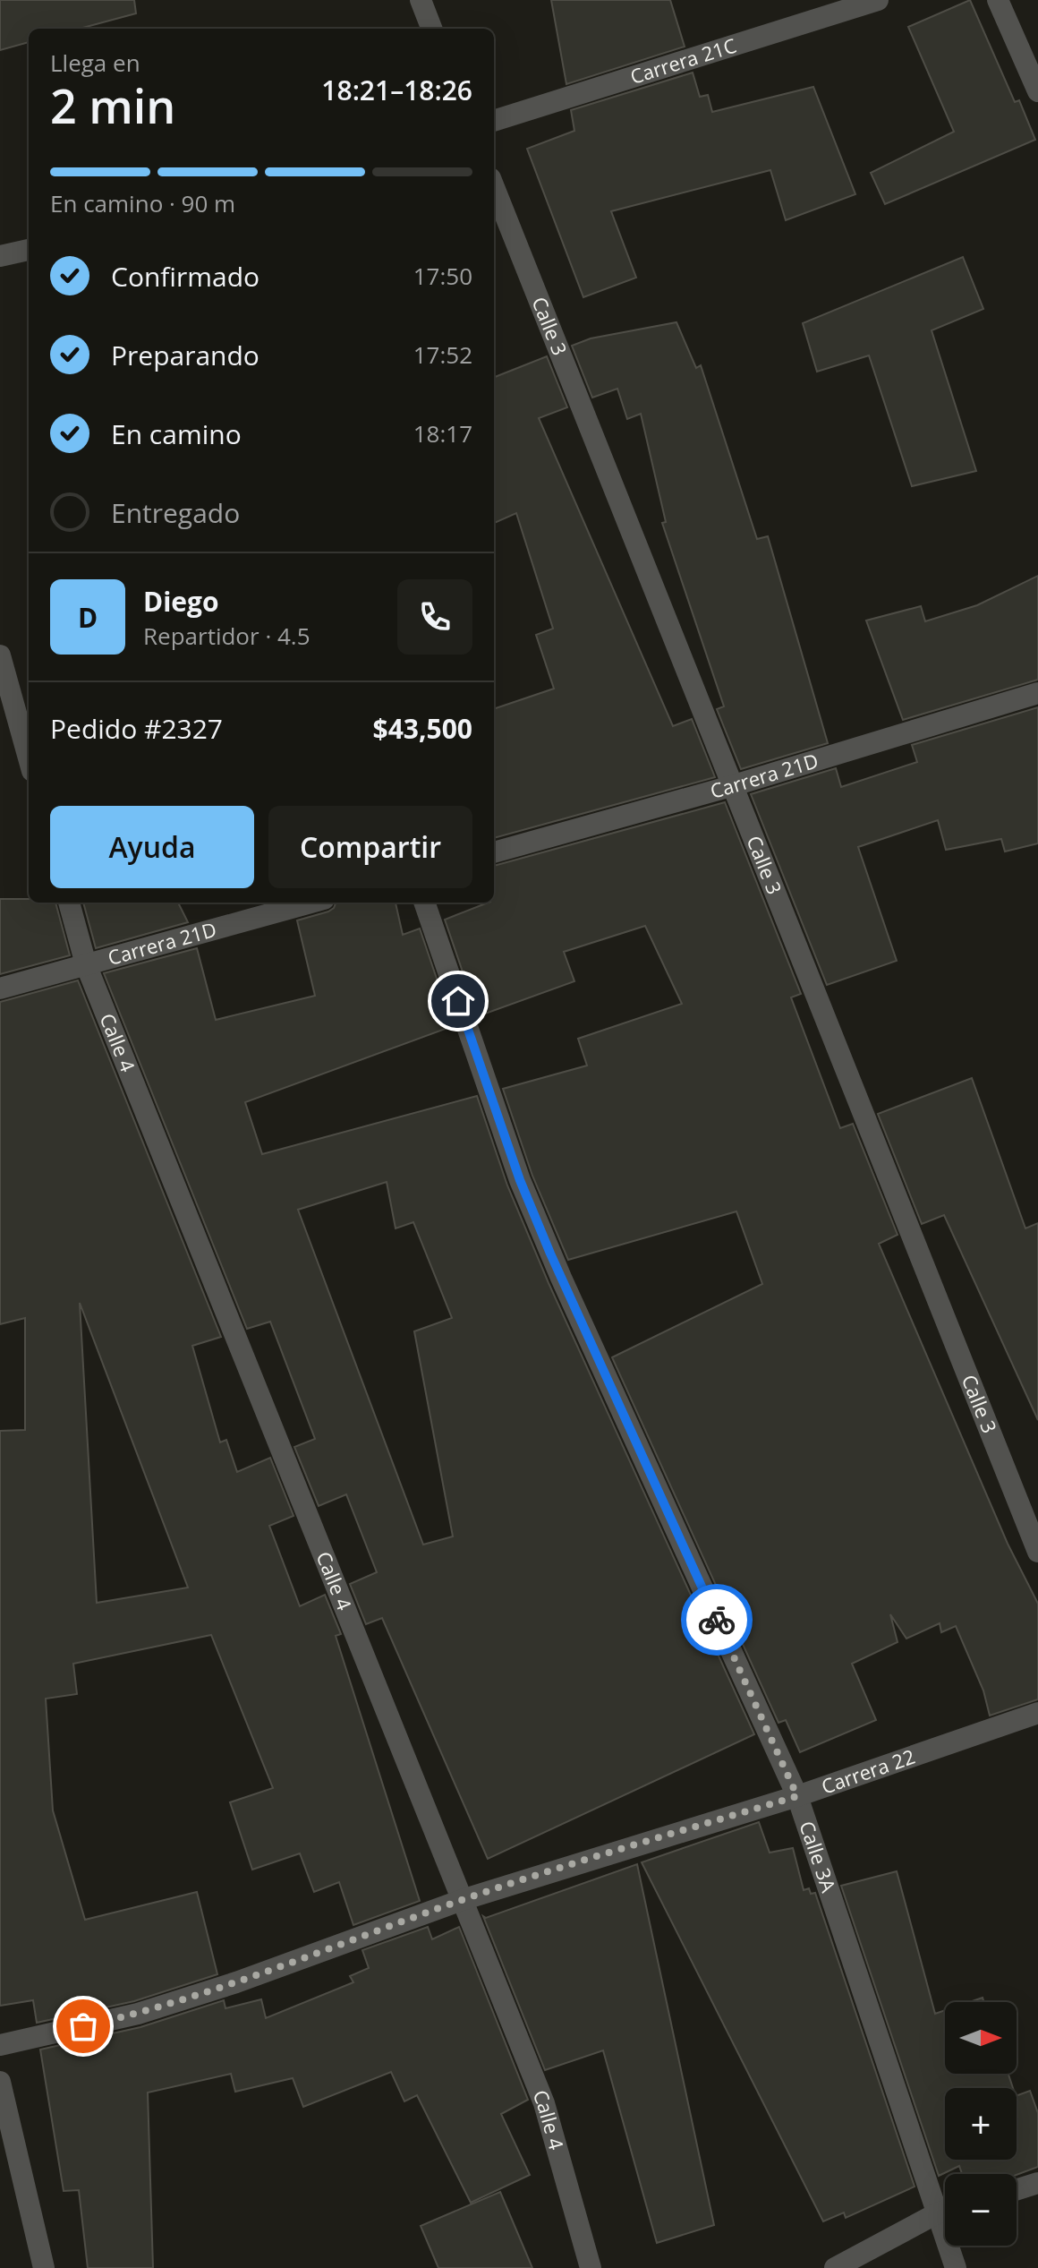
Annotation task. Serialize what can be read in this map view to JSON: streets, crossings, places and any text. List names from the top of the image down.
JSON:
{
  "streets": {
    "street": [
      "Carrera 21C",
      "Calle 3",
      "Carrera 21D",
      "Calle 4",
      "Carrera 22",
      "Calle 3A"
    ]
  },
  "crossings": [
    ["Calle 3", "Carrera 21D"],
    ["Carrera 21D", "Calle 4"],
    ["Calle 4", "Carrera 22"],
    ["Carrera 22", "Calle 3A"]
  ],
  "north": "right",
  "page": {
    "heading": ["2 min", "Llega en", "18:21–18:26"],
    "panel": [
      "Diego",
      "Repartidor · 4.5",
      "Pedido #2327",
      "$43,500"
    ],
    "bar": "En camino · 90 m",
    "list": [
      ["Confirmado", "17:50"],
      ["Preparando", "17:52"],
      ["En camino", "18:17"],
      "Entregado"
    ],
    "round": "D",
    "buttons": ["Ayuda", "Compartir"],
    "map_buttons": ["+", "−"]
  }
}
